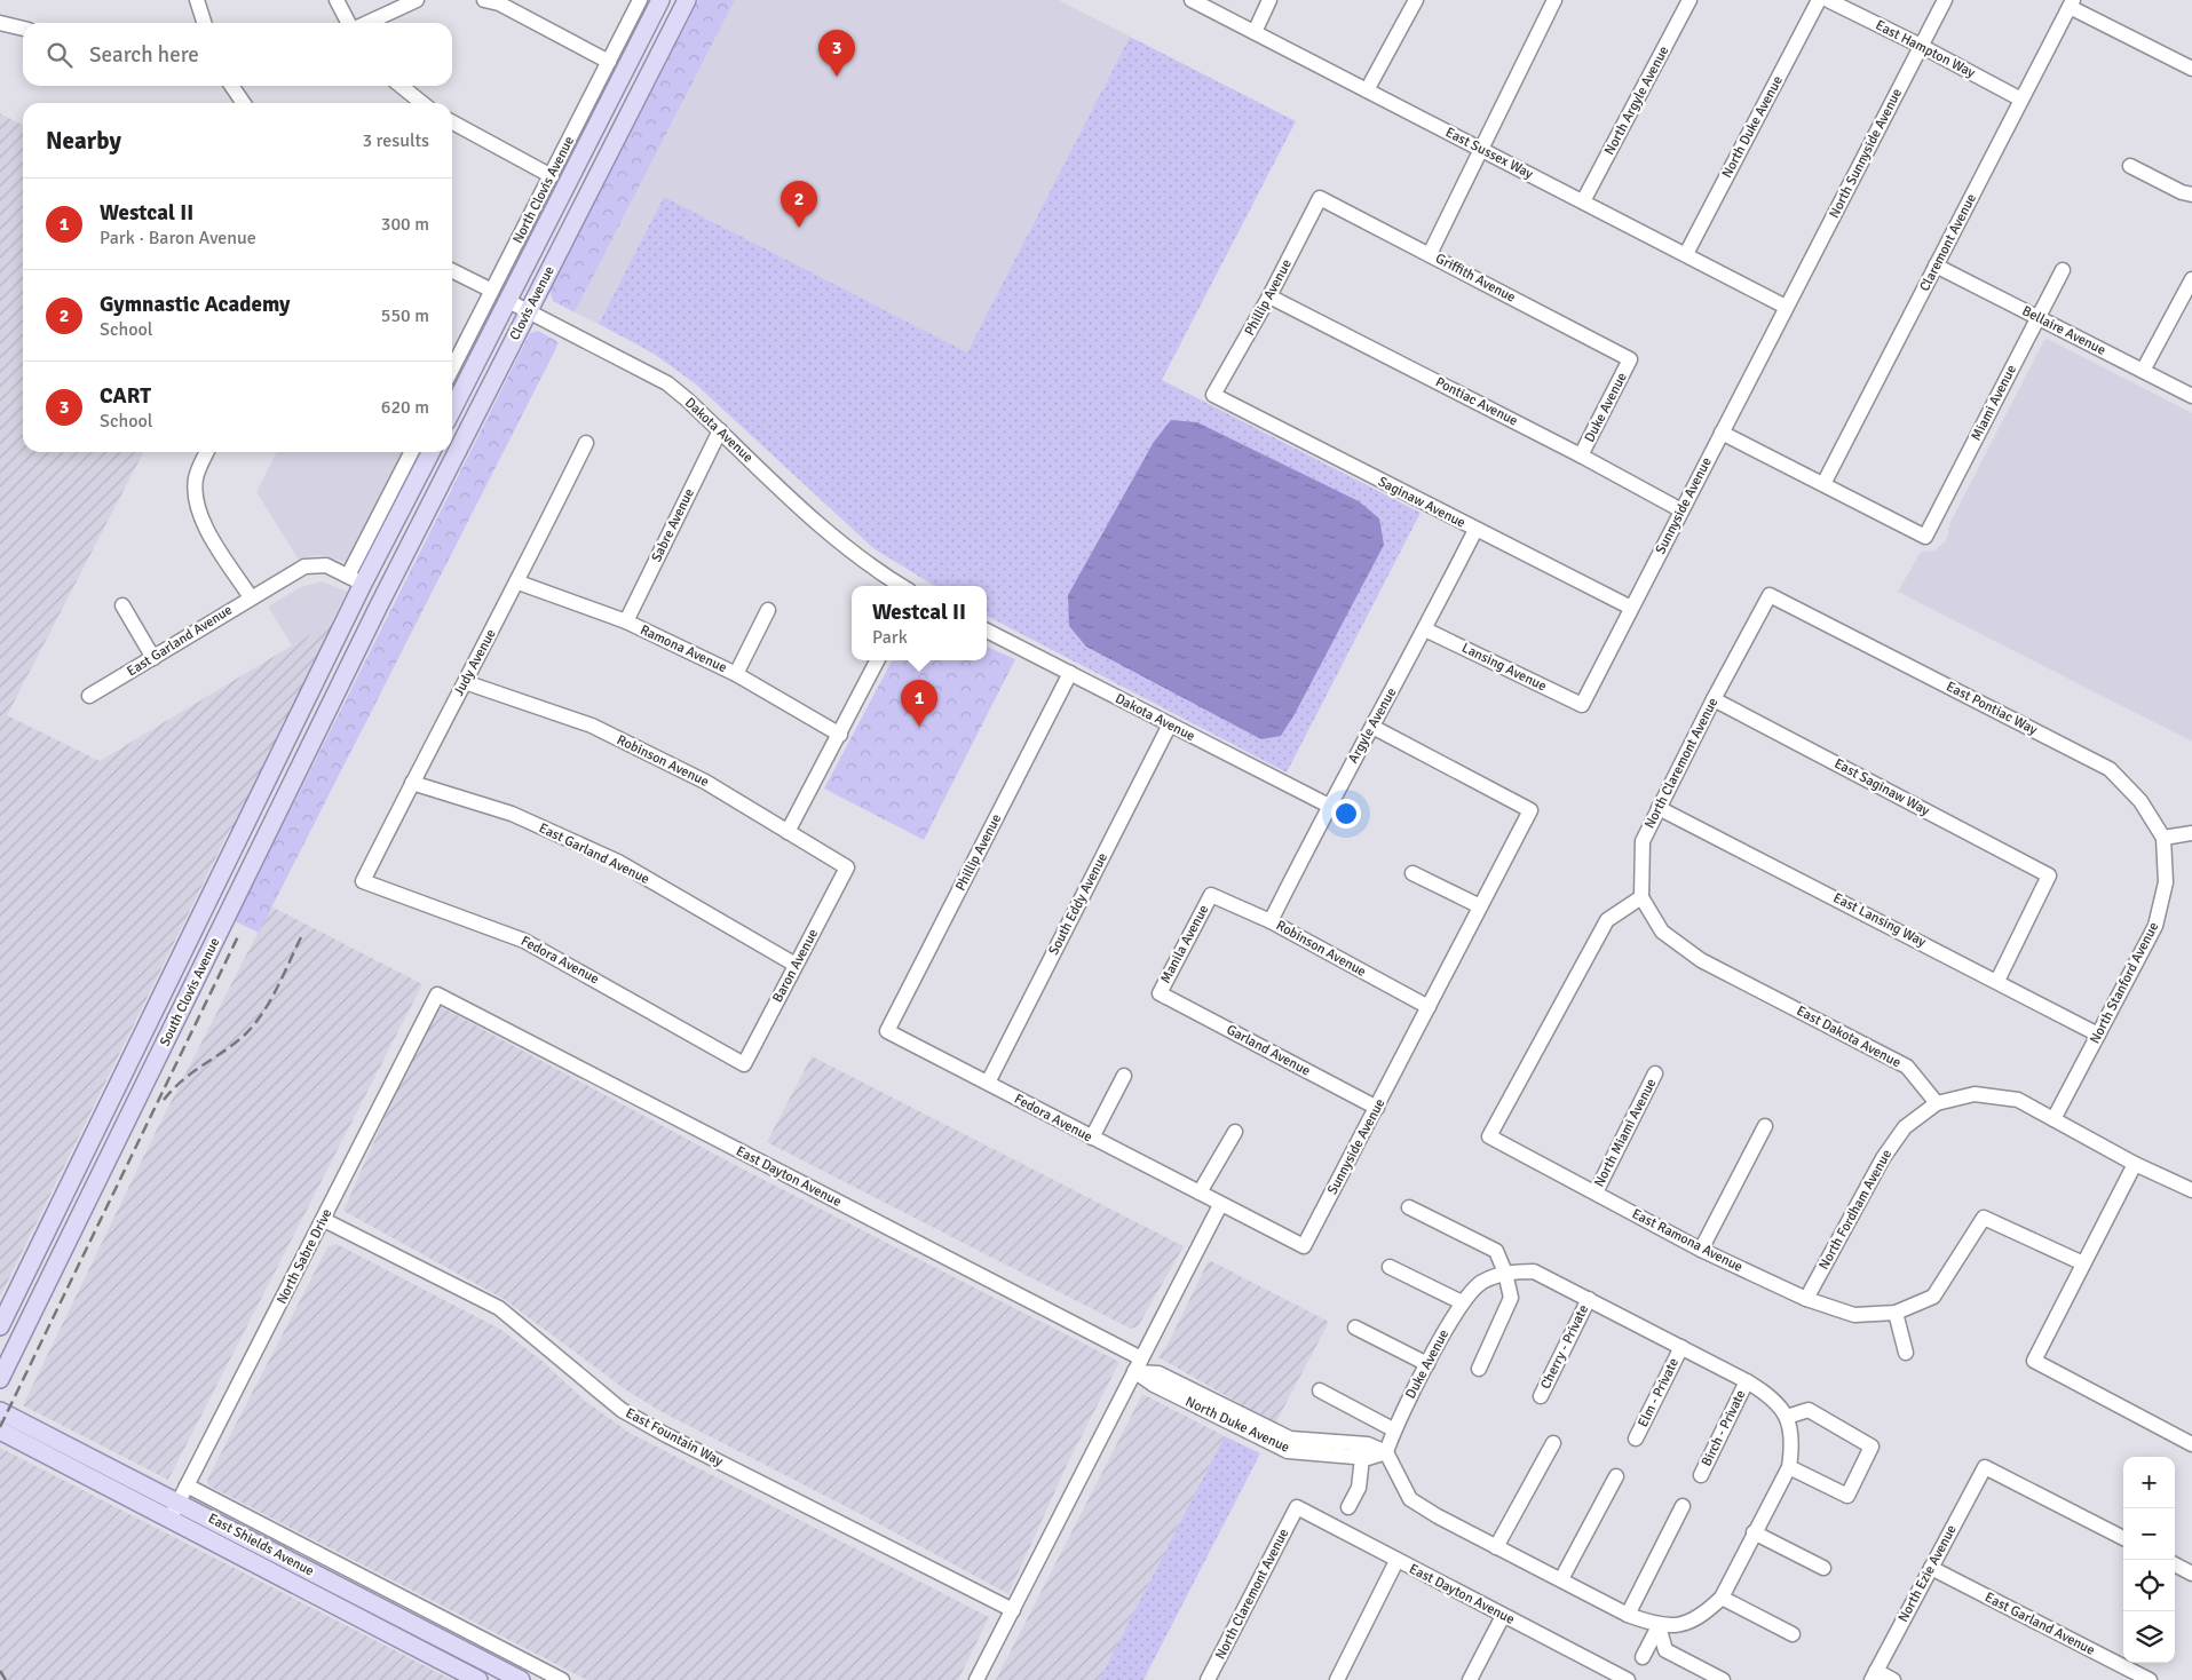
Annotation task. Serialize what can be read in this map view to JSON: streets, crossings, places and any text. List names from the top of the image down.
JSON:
{
  "streets": {
    "main road": ["Clovis Avenue", "South Clovis Avenue", "East Shields Avenue"],
    "street": [
      "East Hampton Way",
      "North Argyle Avenue",
      "North Duke Avenue",
      "East Sussex Way",
      "North Sunnyside Avenue",
      "North Clovis Avenue",
      "Claremont Avenue",
      "Griffith Avenue",
      "Phillip Avenue",
      "Bellaire Avenue",
      "Pontiac Avenue",
      "Miami Avenue",
      "Duke Avenue",
      "Dakota Avenue",
      "Saginaw Avenue",
      "Sunnyside Avenue",
      "Sabre Avenue",
      "East Garland Avenue",
      "Ramona Avenue",
      "Judy Avenue",
      "Lansing Avenue",
      "East Pontiac Way",
      "Argyle Avenue",
      "Robinson Avenue",
      "North Claremont Avenue",
      "East Saginaw Way",
      "South Eddy Avenue",
      "East Lansing Way",
      "Manila Avenue",
      "Fedora Avenue",
      "Baron Avenue",
      "North Stanford Avenue",
      "East Dakota Avenue",
      "Garland Avenue",
      "North Miami Avenue",
      "East Dayton Avenue",
      "North Fordham Avenue",
      "East Ramona Avenue",
      "North Sabre Drive",
      "Cherry - Private",
      "Elm - Private",
      "Birch - Private",
      "East Fountain Way",
      "North Ezie Avenue"
    ]
  },
  "crossings": [
    ["East Hampton Way", "North Sunnyside Avenue"],
    ["East Hampton Way", "Claremont Avenue"],
    ["North Argyle Avenue", "East Sussex Way"],
    ["North Duke Avenue", "East Sussex Way"],
    ["North Duke Avenue", "Duke Avenue"],
    ["North Duke Avenue", "East Dayton Avenue"],
    ["East Sussex Way", "North Sunnyside Avenue"],
    ["East Sussex Way", "Sunnyside Avenue"],
    ["North Sunnyside Avenue", "Sunnyside Avenue"],
    ["Claremont Avenue", "Bellaire Avenue"],
    ["Claremont Avenue", "Miami Avenue"],
    ["Griffith Avenue", "Phillip Avenue"],
    ["Griffith Avenue", "Duke Avenue"],
    ["Phillip Avenue", "Pontiac Avenue"],
    ["Phillip Avenue", "Dakota Avenue"],
    ["Phillip Avenue", "Saginaw Avenue"],
    ["Phillip Avenue", "Fedora Avenue"],
    ["Clovis Avenue", "Dakota Avenue"],
    ["Clovis Avenue", "South Clovis Avenue"],
    ["Bellaire Avenue", "Miami Avenue"],
    ["Pontiac Avenue", "Duke Avenue"],
    ["Pontiac Avenue", "Sunnyside Avenue"],
    ["Duke Avenue", "Cherry - Private"],
    ["Duke Avenue", "Elm - Private"],
    ["Duke Avenue", "Birch - Private"],
    ["Dakota Avenue", "Sabre Avenue"],
    ["Dakota Avenue", "Argyle Avenue"],
    ["Dakota Avenue", "South Eddy Avenue"],
    ["Saginaw Avenue", "Sunnyside Avenue"],
    ["Saginaw Avenue", "Argyle Avenue"],
    ["Sunnyside Avenue", "Lansing Avenue"],
    ["Sunnyside Avenue", "Argyle Avenue"],
    ["Sunnyside Avenue", "Robinson Avenue"],
    ["Sunnyside Avenue", "Fedora Avenue"],
    ["Sunnyside Avenue", "Garland Avenue"],
    ["Sabre Avenue", "Ramona Avenue"],
    ["East Garland Avenue", "Judy Avenue"],
    ["East Garland Avenue", "Baron Avenue"],
    ["East Garland Avenue", "South Clovis Avenue"],
    ["East Garland Avenue", "North Ezie Avenue"],
    ["Ramona Avenue", "Judy Avenue"],
    ["Judy Avenue", "Robinson Avenue"],
    ["Judy Avenue", "Fedora Avenue"],
    ["Lansing Avenue", "Argyle Avenue"],
    ["East Pontiac Way", "North Claremont Avenue"],
    ["East Pontiac Way", "North Stanford Avenue"],
    ["Argyle Avenue", "Robinson Avenue"],
    ["Robinson Avenue", "Manila Avenue"],
    ["Robinson Avenue", "Baron Avenue"],
    ["North Claremont Avenue", "East Saginaw Way"],
    ["North Claremont Avenue", "East Lansing Way"],
    ["North Claremont Avenue", "East Dakota Avenue"],
    ["North Claremont Avenue", "East Dayton Avenue"],
    ["North Claremont Avenue", "East Ramona Avenue"],
    ["East Saginaw Way", "East Lansing Way"],
    ["South Eddy Avenue", "Fedora Avenue"],
    ["East Lansing Way", "North Stanford Avenue"],
    ["Manila Avenue", "Garland Avenue"],
    ["Fedora Avenue", "Baron Avenue"],
    ["East Dakota Avenue", "North Fordham Avenue"],
    ["East Dakota Avenue", "East Ramona Avenue"],
    ["North Miami Avenue", "East Ramona Avenue"],
    ["East Dayton Avenue", "North Sabre Drive"],
    ["North Fordham Avenue", "East Ramona Avenue"],
    ["North Sabre Drive", "East Fountain Way"],
    ["North Sabre Drive", "East Shields Avenue"]
  ],
  "page": {
    "search": "Search here",
    "pins": ["3", "2", "1"],
    "heading": ["Nearby", "3 results"],
    "list": [
      {
        "mark": "1",
        "name": "Westcal II",
        "note": "Park · Baron Avenue",
        "value": "300 m"
      },
      {
        "mark": "2",
        "name": "Gymnastic Academy",
        "note": "School",
        "value": "550 m"
      },
      {
        "mark": "3",
        "name": "CART",
        "note": "School",
        "value": "620 m"
      }
    ],
    "popup": ["Westcal II", "Park"],
    "map_buttons": ["+", "−"]
  }
}
